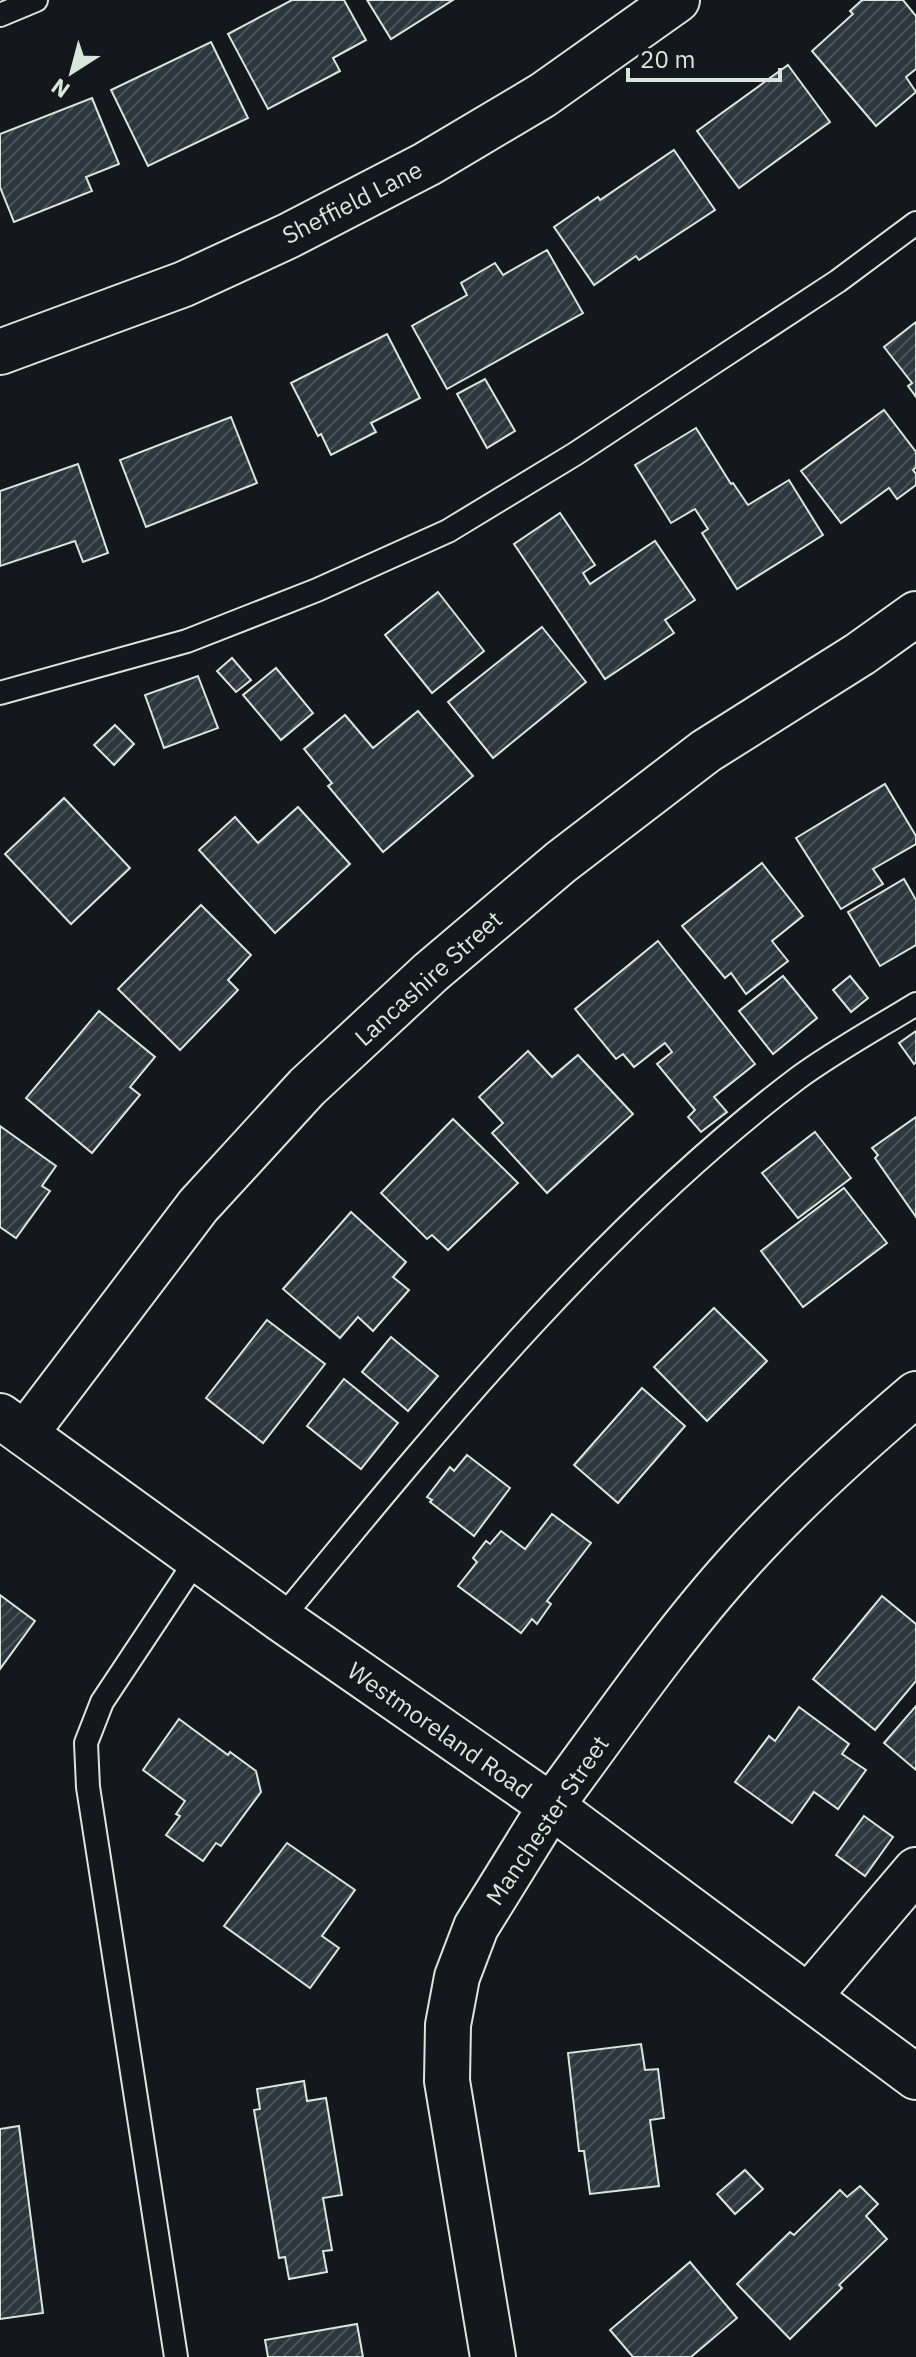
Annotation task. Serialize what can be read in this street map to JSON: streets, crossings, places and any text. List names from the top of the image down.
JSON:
{
  "streets": {
    "street": [
      "Sheffield Lane",
      "Lancashire Street",
      "Westmoreland Road",
      "Manchester Street"
    ]
  },
  "crossings": [
    ["Lancashire Street", "Westmoreland Road"],
    ["Westmoreland Road", "Manchester Street"]
  ],
  "scale_bar": "20 m",
  "north": "bottom left"
}
